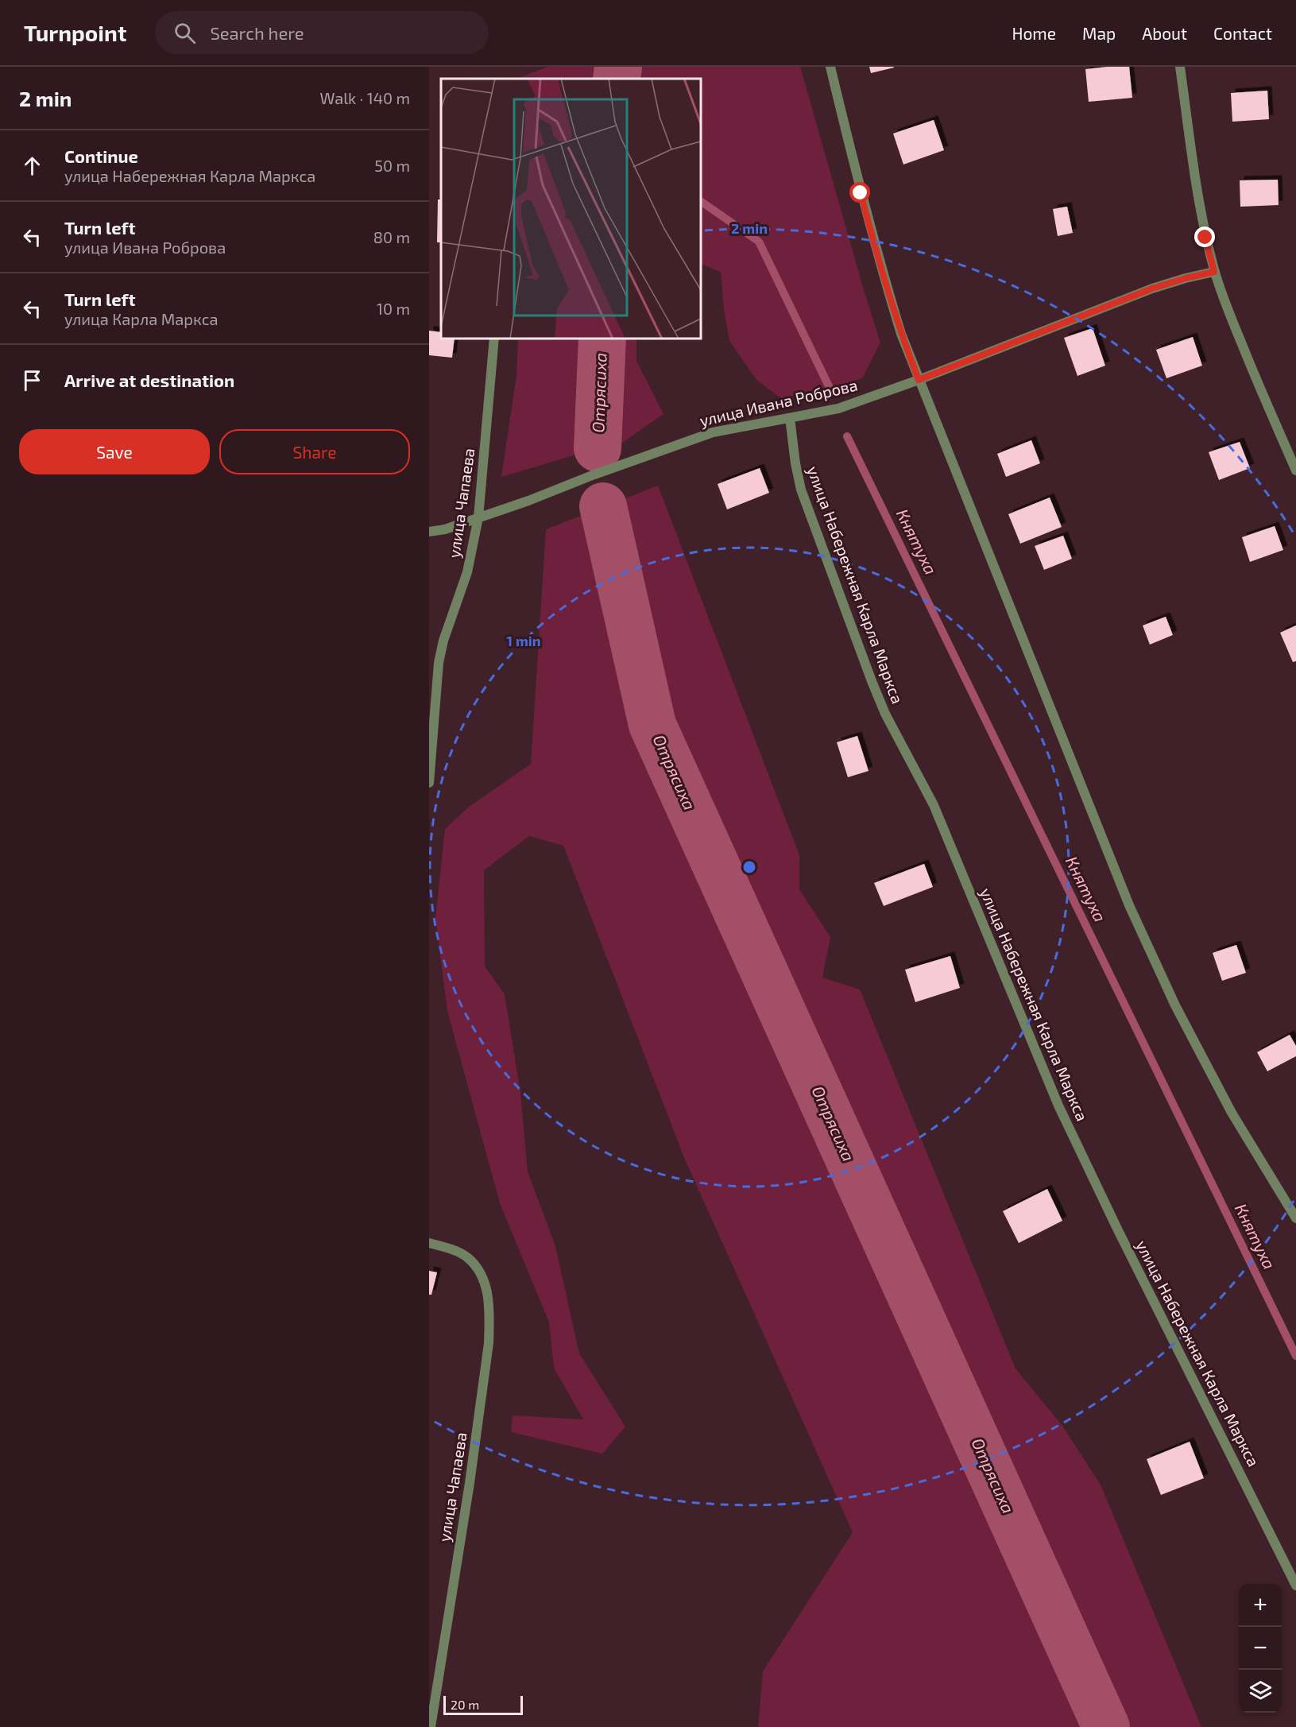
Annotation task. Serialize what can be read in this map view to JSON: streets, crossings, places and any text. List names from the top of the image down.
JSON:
{
  "streets": {
    "street": ["улица Ивана Роброва", "улица Чапаева", "улица Набережная Карла Маркса"]
  },
  "crossings": [
    ["улица Ивана Роброва", "улица Чапаева"],
    ["улица Ивана Роброва", "улица Набережная Карла Маркса"]
  ],
  "water": ["Отрясиха", "Княтуха"],
  "scale_bar": "20 m",
  "page": {
    "header": "Turnpoint",
    "search": "Search here",
    "nav": [
      "Home",
      "Map",
      "About",
      "Contact"
    ],
    "heading": ["2 min", "Walk · 140 m"],
    "list": [
      ["Continue", "улица Набережная Карла Маркса", "50 m"],
      ["Turn left", "улица Ивана Роброва", "80 m"],
      ["Turn left", "улица Карла Маркса", "10 m"],
      "Arrive at destination"
    ],
    "buttons": ["Save", "Share"],
    "map_buttons": ["+", "−"],
    "scale": "20 m"
  },
  "rings": ["2 min", "1 min"]
}
